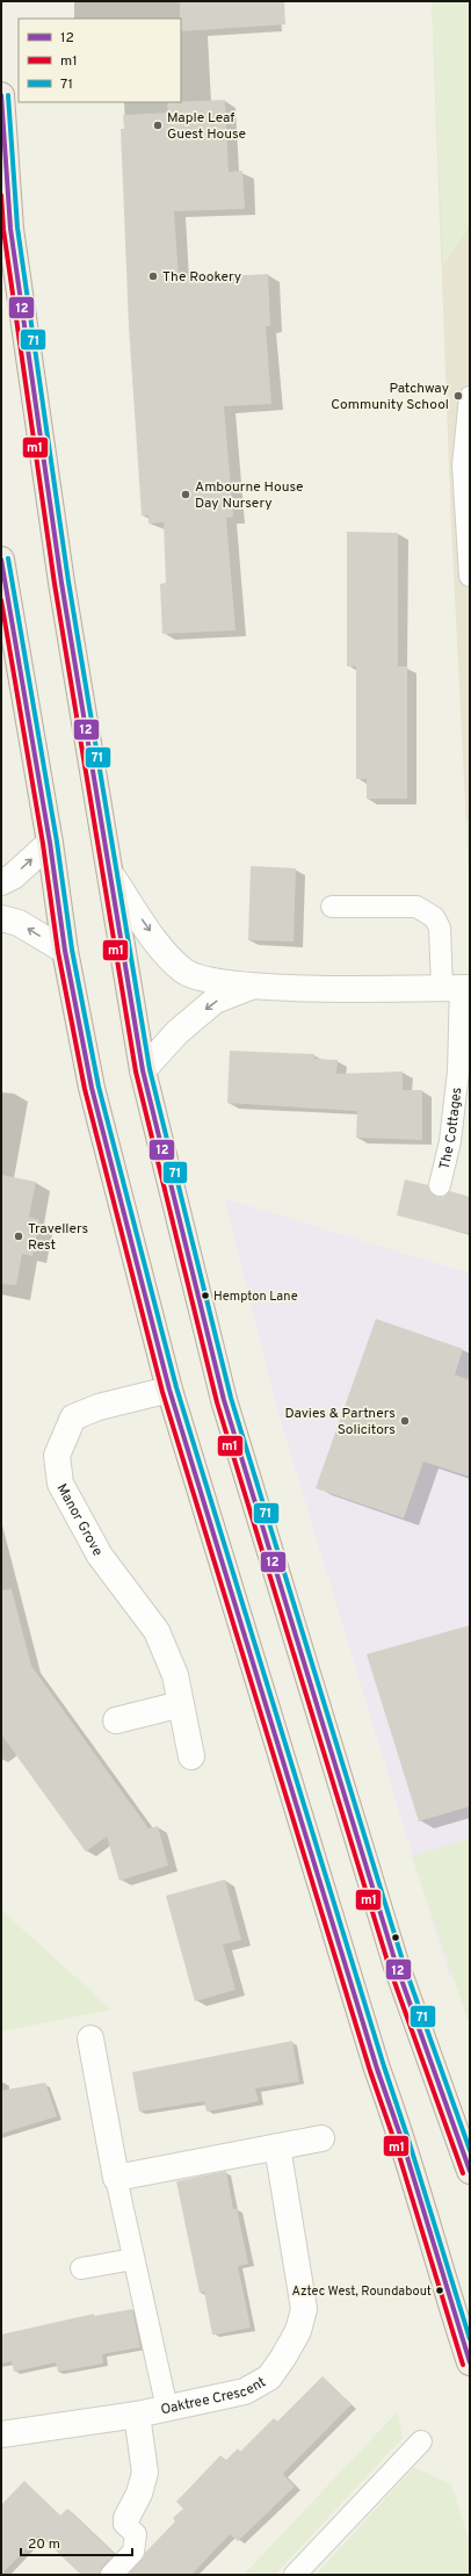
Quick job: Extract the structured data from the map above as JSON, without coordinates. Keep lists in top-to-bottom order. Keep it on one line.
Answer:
{"streets":{"street":["Manor Grove","Oaktree Crescent"],"lane":["The Cottages"]},"places":["Maple Leaf Guest House","The Rookery","Patchway Community School","Ambourne House Day Nursery","Travellers Rest","Hempton Lane","Davies & Partners Solicitors","Aztec West, Roundabout"],"lines":["transit line 12","transit line 71","transit line m1"],"legend":["12","m1","71"],"scale_bar":"20 m"}
